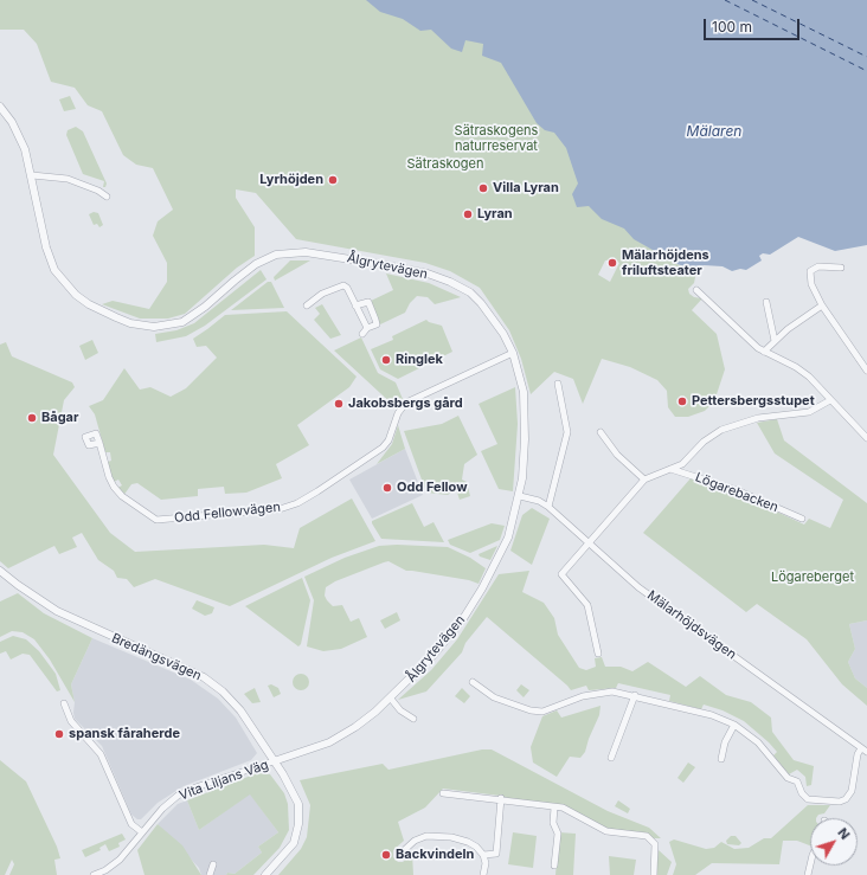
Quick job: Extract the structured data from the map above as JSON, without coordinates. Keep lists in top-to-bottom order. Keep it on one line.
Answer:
{"streets":{"street":["Ålgrytevägen","Lögarebacken","Odd Fellowvägen","Mälarhöjdsvägen","Bredängsvägen","Vita Liljans Väg"]},"crossings":[["Ålgrytevägen","Odd Fellowvägen"],["Ålgrytevägen","Mälarhöjdsvägen"],["Ålgrytevägen","Bredängsvägen"],["Ålgrytevägen","Vita Liljans Väg"],["Bredängsvägen","Vita Liljans Väg"]],"water":["Mälaren"],"parks":["Sätraskogens naturreservat","Sätraskogen","Lögareberget"],"places":["Lyrhöjden","Villa Lyran","Lyran","Mälarhöjdens friluftsteater","Ringlek","Pettersbergsstupet","Jakobsbergs gård","Bågar","Odd Fellow","spansk fåraherde","Backvindeln"],"scale_bar":"100 m","north":"top right"}
